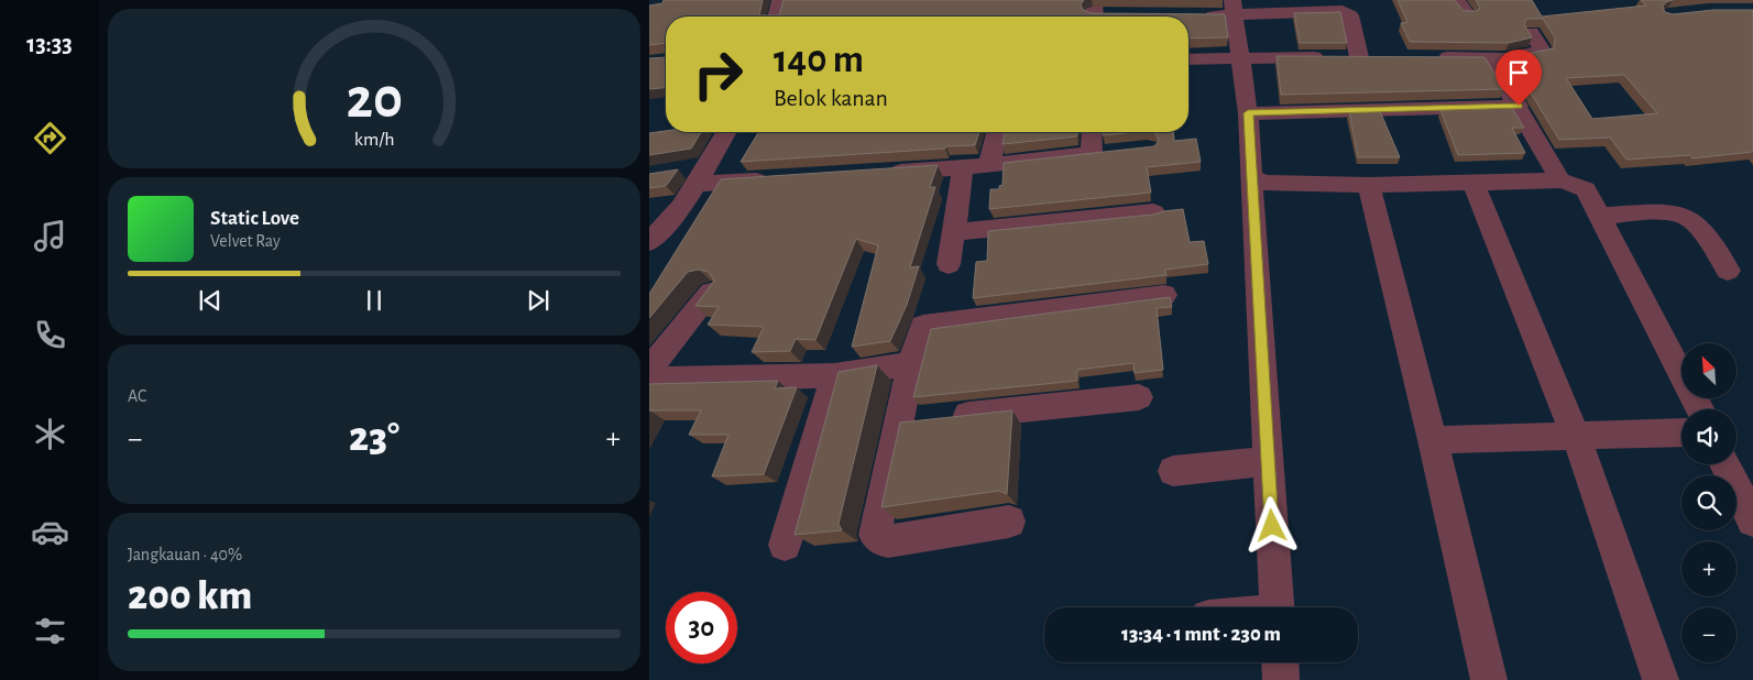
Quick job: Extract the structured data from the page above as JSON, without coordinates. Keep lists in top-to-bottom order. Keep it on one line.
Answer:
{"north":"top left","page":{"tabs":"13:33","turn":["140 m","Belok kanan"],"song":["Static Love","Velvet Ray"],"map_buttons":["+","−"],"tile":["AC",["Jangkauan · 40%","200 km"]],"heat":["−","23°","+"],"limit":"30","trip":"13:34 · 1 mnt · 230 m","gauge":["20","km/h"]}}
